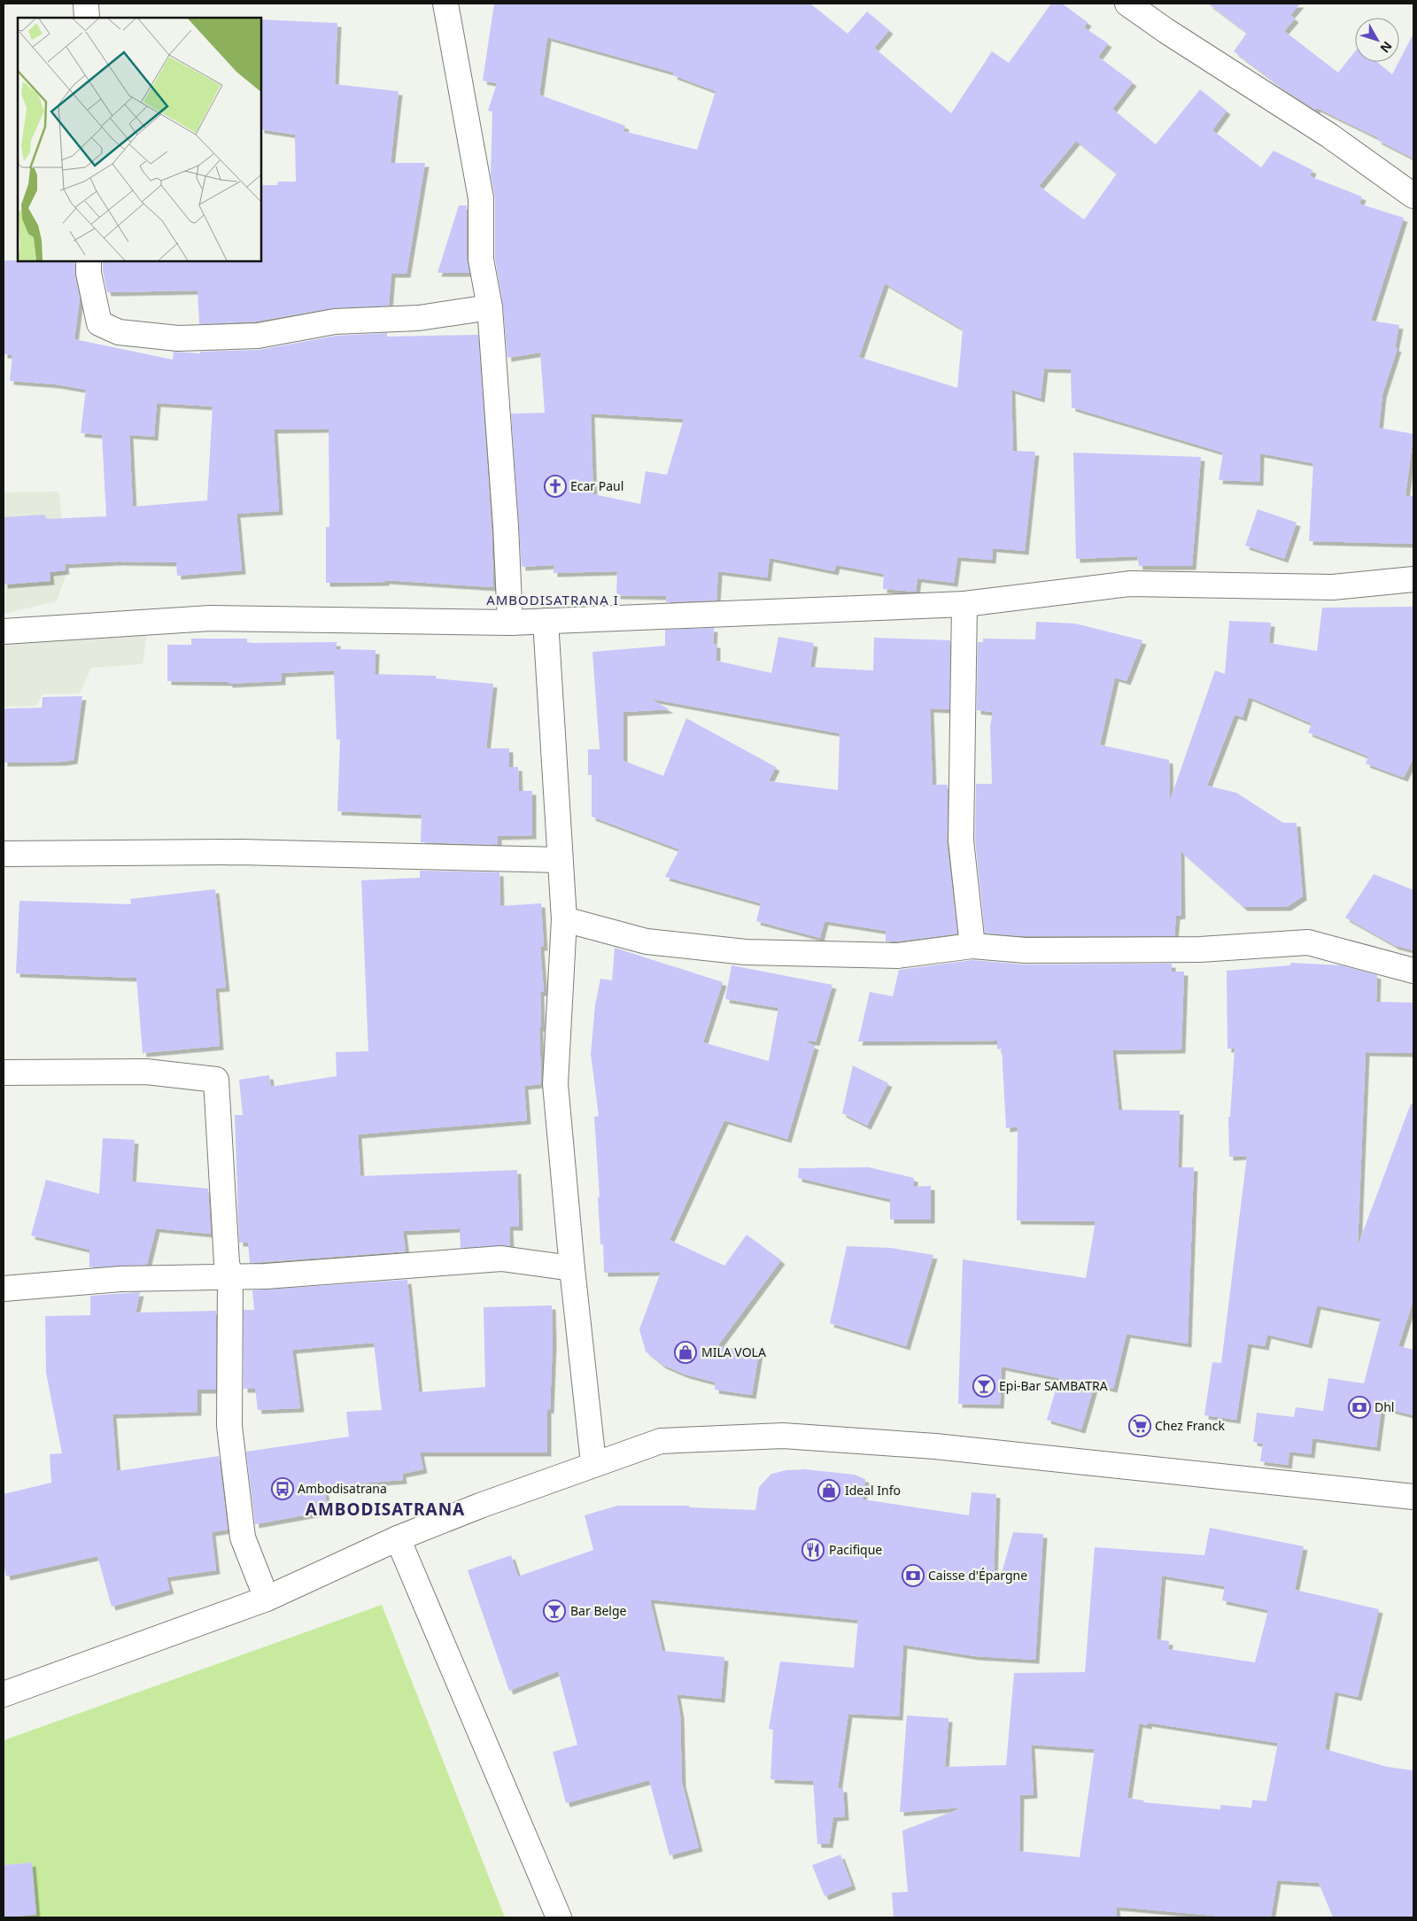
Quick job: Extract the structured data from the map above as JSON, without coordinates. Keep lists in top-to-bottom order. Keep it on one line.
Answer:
{"districts":["AMBODISATRANA I","AMBODISATRANA"],"places":{"church":["Ecar Paul"],"shop":["MILA VOLA","Ideal Info"],"bar":["Epi-Bar SAMBATRA","Bar Belge"],"bank":["Dhl","Caisse d'Épargne"],"supermarket":["Chez Franck"],"bus stop":["Ambodisatrana"],"restaurant":["Pacifique"]},"north":"bottom right"}
